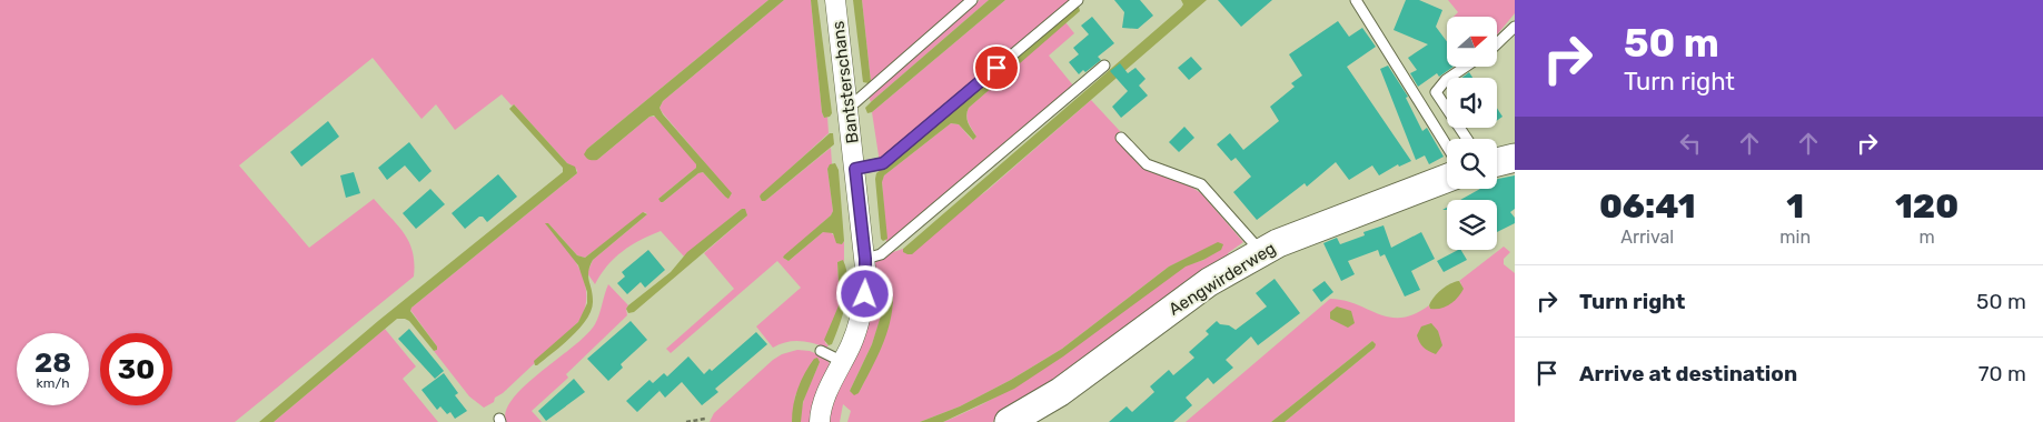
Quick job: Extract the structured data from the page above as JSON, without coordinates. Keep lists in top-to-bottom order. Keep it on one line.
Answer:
{"streets":{"street":["Bantsterschans","Aengwirderweg"]},"north":"right","page":{"turn":["50 m","Turn right"],"eta":["06:41","Arrival","1","min","120","m"],"list":[{"name":"Turn right","value":"50 m"},{"name":"Arrive at destination","value":"70 m"}],"speed":"28 km/h","limit":"30"}}
